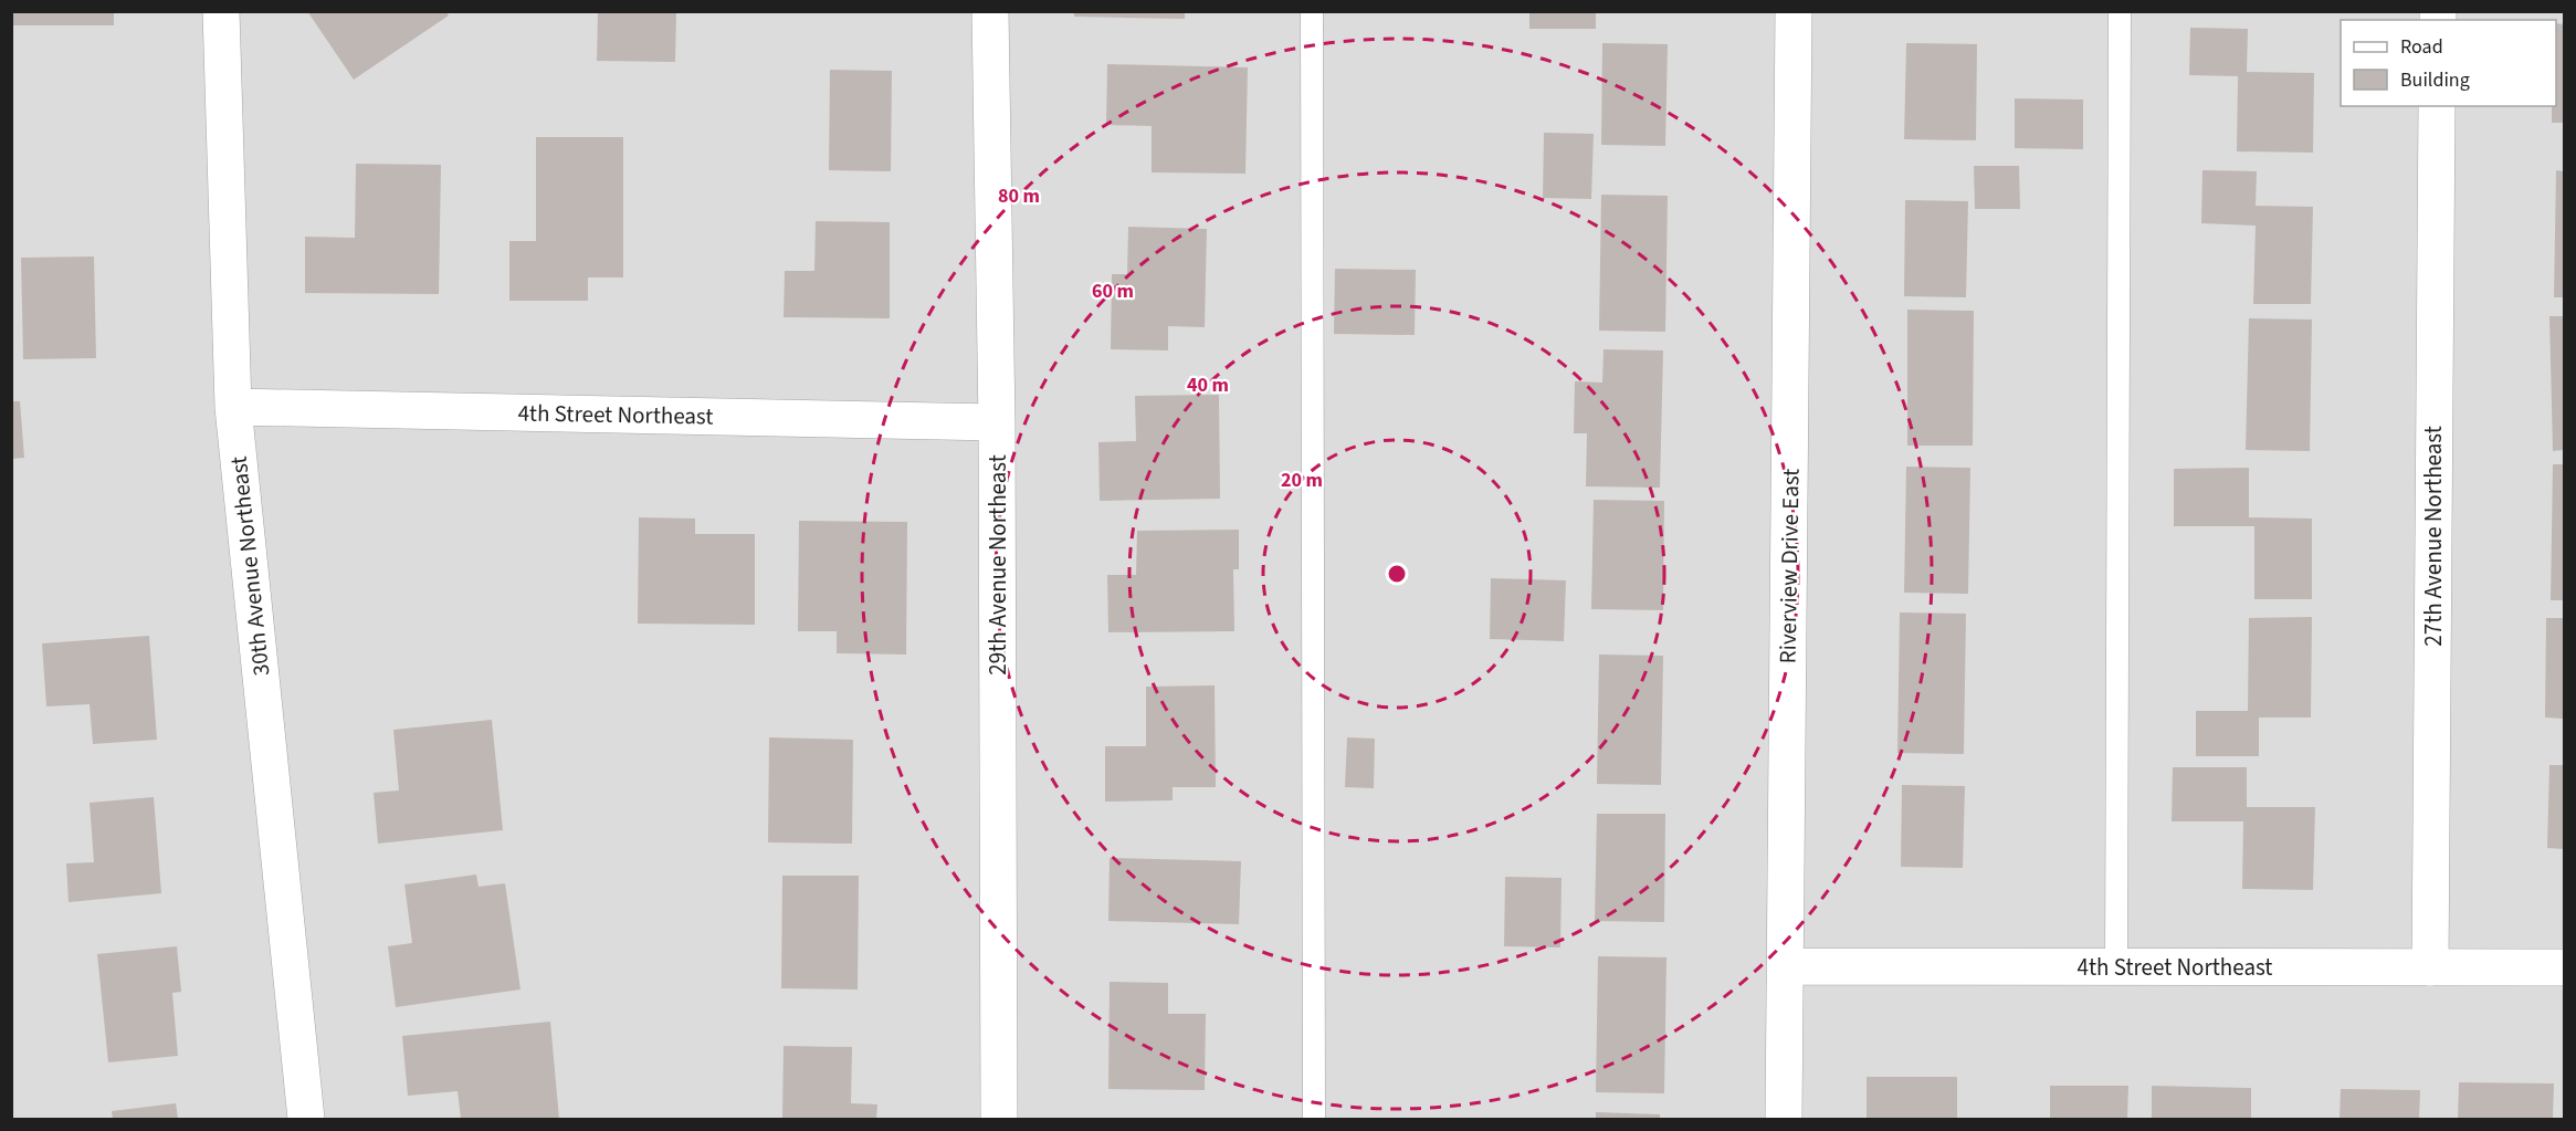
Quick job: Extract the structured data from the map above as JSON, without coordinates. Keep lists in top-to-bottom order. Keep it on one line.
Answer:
{"streets":{"street":["4th Street Northeast","27th Avenue Northeast","29th Avenue Northeast","30th Avenue Northeast","Riverview Drive East"]},"crossings":[["4th Street Northeast","27th Avenue Northeast"],["4th Street Northeast","29th Avenue Northeast"],["4th Street Northeast","30th Avenue Northeast"],["4th Street Northeast","Riverview Drive East"]],"legend":["Road","Building"],"rings":["80 m","60 m","40 m","20 m"]}
